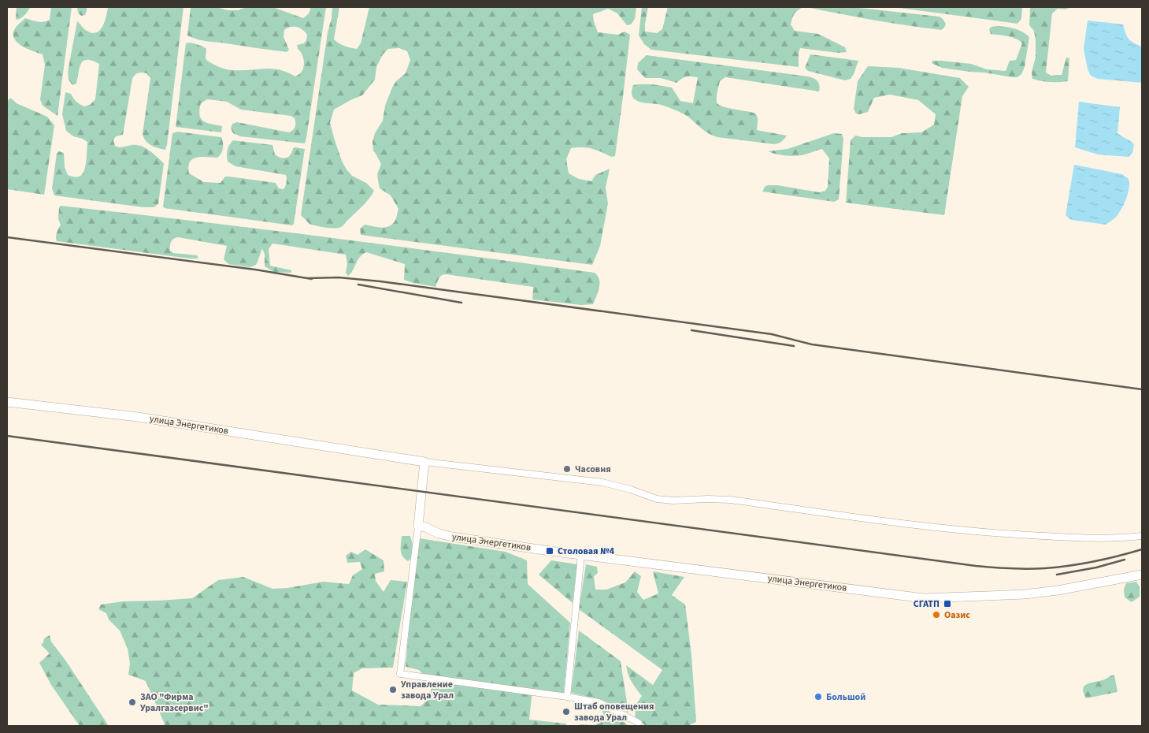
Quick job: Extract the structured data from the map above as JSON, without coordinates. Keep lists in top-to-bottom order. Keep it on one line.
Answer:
{"streets":{"street":["улица Энергетиков"]},"places":{"other":["Часовня","Оазис","Управление завода Урал","Большой","ЗАО \"Фирма Уралгазсервис\"","Штаб оповещения завода Урал"],"transit":["Столовая №4","СГАТП"]}}
